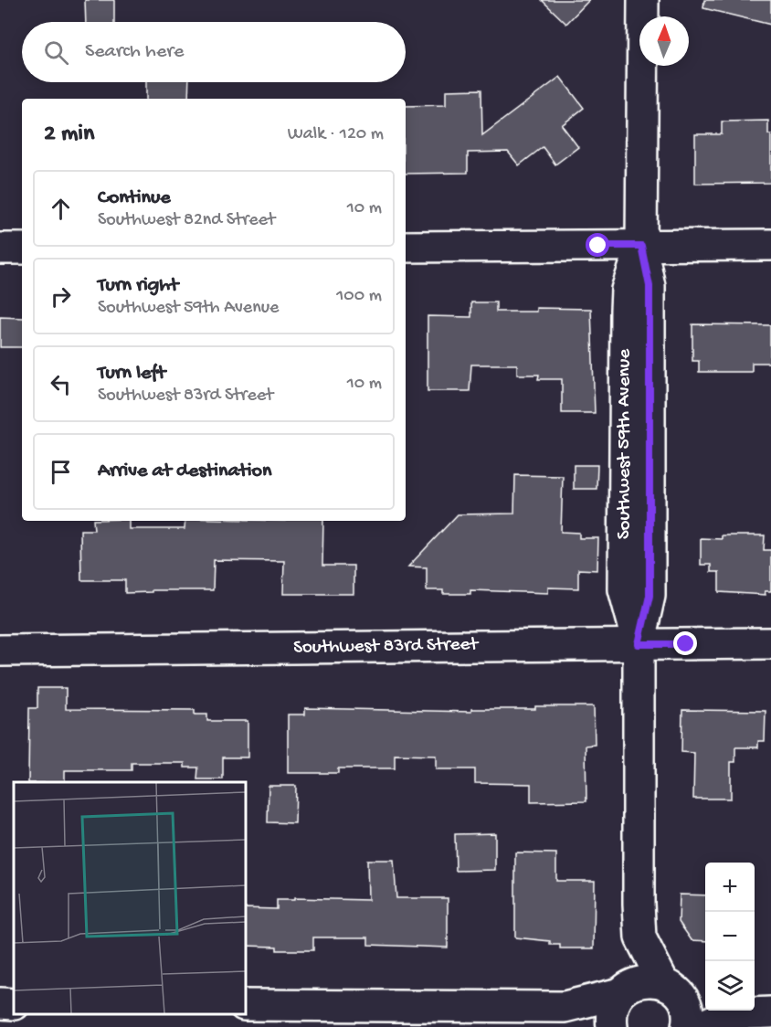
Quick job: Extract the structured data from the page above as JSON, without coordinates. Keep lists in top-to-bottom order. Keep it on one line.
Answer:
{"streets":{"street":["Southwest 59th Avenue","Southwest 83rd Street"]},"crossings":[["Southwest 59th Avenue","Southwest 83rd Street"]],"north":"top","page":{"search":"Search here","heading":["2 min","Walk · 120 m"],"list":[["Continue","Southwest 82nd Street","10 m"],["Turn right","Southwest 59th Avenue","100 m"],["Turn left","Southwest 83rd Street","10 m"],"Arrive at destination"],"map_buttons":["+","−"]}}
